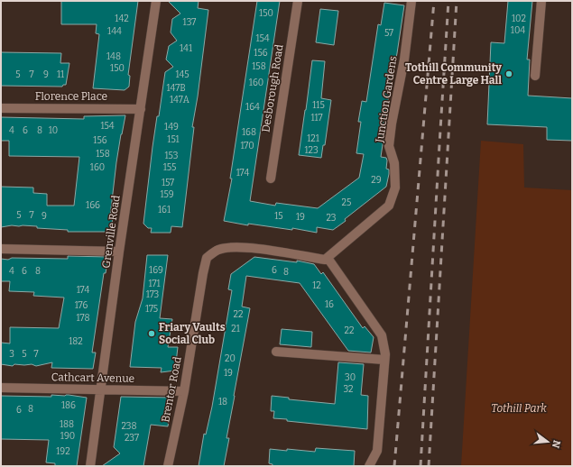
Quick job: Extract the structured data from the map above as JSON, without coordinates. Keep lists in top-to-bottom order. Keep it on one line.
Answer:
{"streets":{"street":["Desborough Road","Florence Place","Junction Gardens","Grenville Road","Cathcart Avenue","Brentor Road"]},"crossings":[["Florence Place","Grenville Road"],["Junction Gardens","Brentor Road"],["Grenville Road","Cathcart Avenue"],["Cathcart Avenue","Brentor Road"]],"parks":["Tothill Park"],"places":["Tothill Community Centre Large Hall","Friary Vaults Social Club"],"house_numbers":["150","142","102","137","104","144","57","154","141","156","148","158","150","5","7","9","11","145","160","147B","147A","115","164","117","154","149","4","6","8","10","168","121","151","156","170","123","158","153","160","155","174","29","157","159","25","166","161","5","7","9","15","19","23","169","6","4","6","8","8","171","12","174","173","16","176","175","22","178","21","22","182","3","5","7","20","19","30","32","18","186","8","6","188","238","190","237","192"],"north":"right"}
